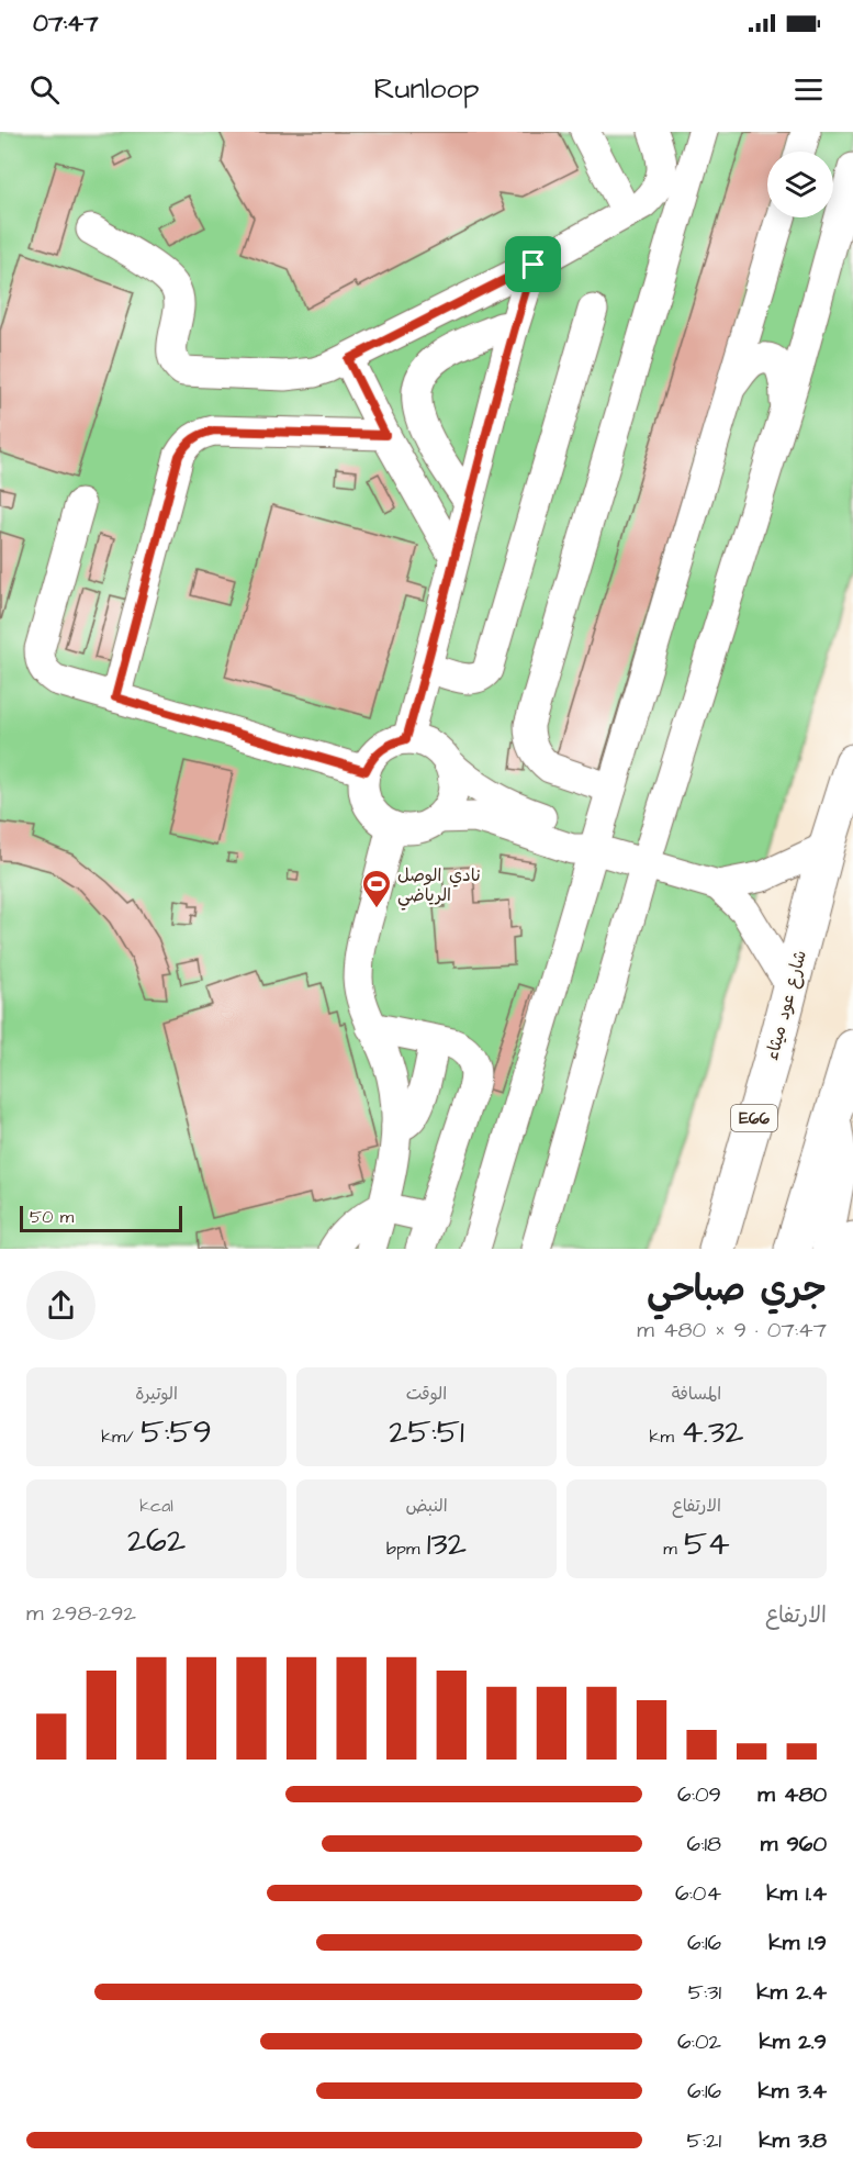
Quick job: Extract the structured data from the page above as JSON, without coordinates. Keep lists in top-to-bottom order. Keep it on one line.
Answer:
{"streets":{"highway":["شارع عود ميثاء","E66"]},"places":{"sports":["نادي الوصل الرياضي"]},"scale_bar":"50 m","page":{"status":"07:47","header":"Runloop","scale":"50 m","heading":["جري صباحي","07:47 · 9 × 480 m"],"stats":[["المسافة","4.32 km"],["الوقت","25:51"],["الوتيرة","5:59 /km"],["الارتفاع","54 m"],["النبض","132 bpm"],["kcal","262"]],"chart":["الارتفاع","292–298 m"],"list":[{"name":"480 m","note":"6:09"},{"name":"960 m","note":"6:18"},{"name":"1.4 km","note":"6:04"},{"name":"1.9 km","note":"6:16"},{"name":"2.4 km","note":"5:31"},{"name":"2.9 km","note":"6:02"},{"name":"3.4 km","note":"6:16"},{"name":"3.8 km","note":"5:21"}]}}
